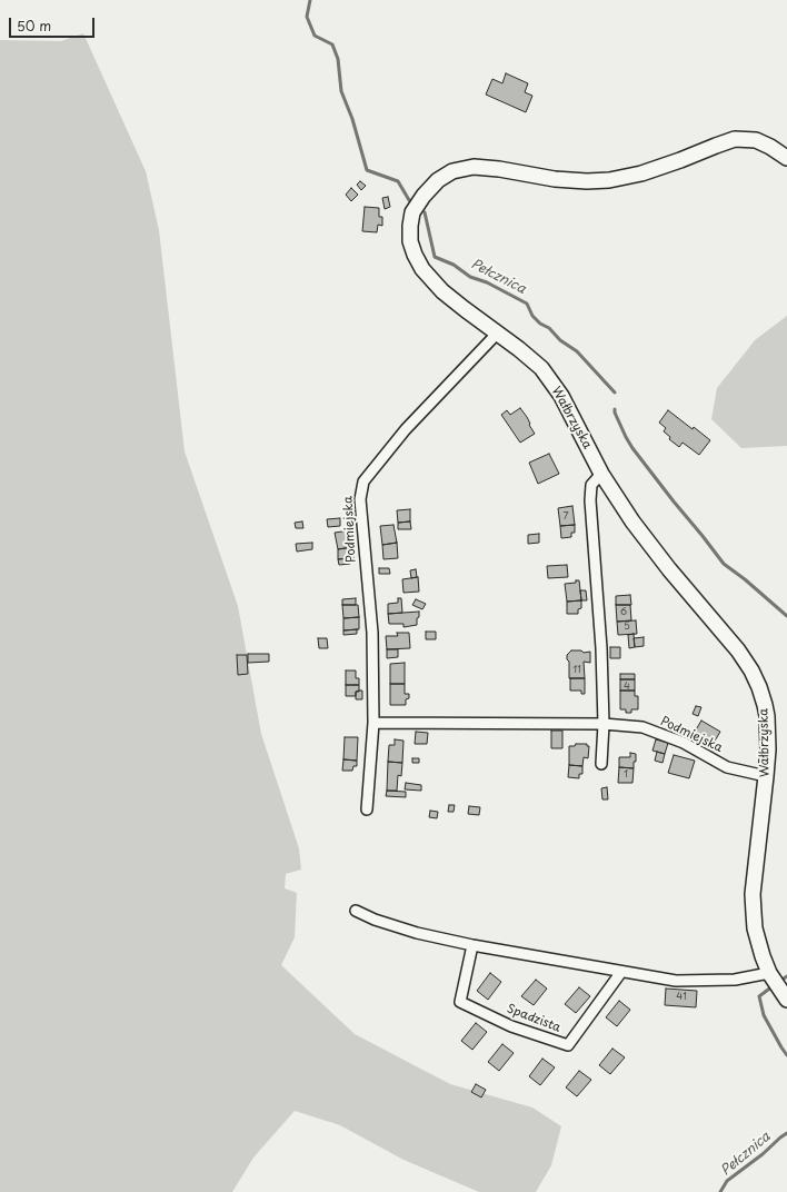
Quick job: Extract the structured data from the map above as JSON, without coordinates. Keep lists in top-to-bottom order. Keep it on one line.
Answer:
{"streets":{"main road":["Wałbrzyska"],"street":["Podmiejska","Spadzista"]},"crossings":[["Wałbrzyska","Podmiejska"]],"water":["Pełcznica"],"house_numbers":["7","6","5","11","4","1","41"],"scale_bar":"50 m"}
